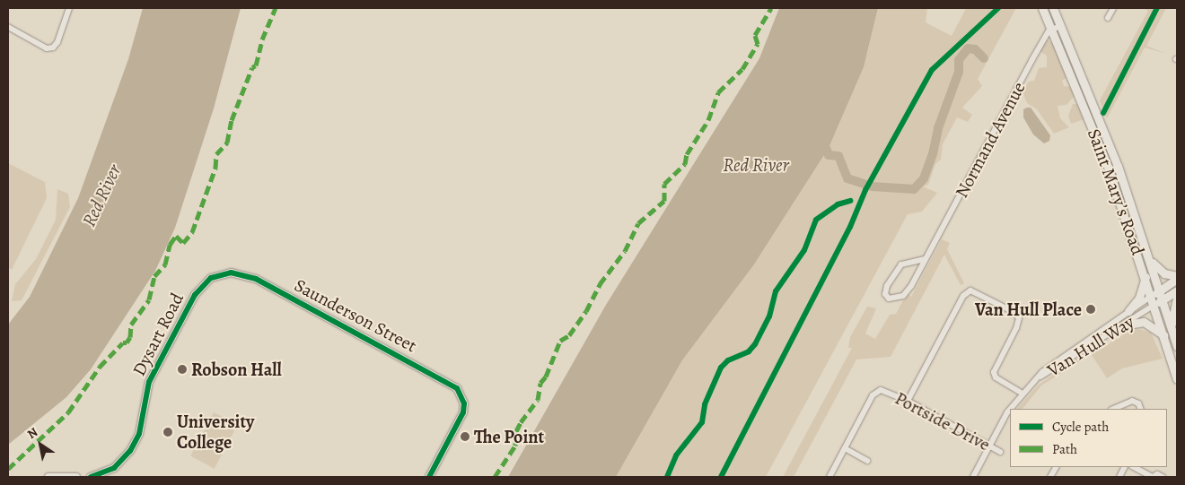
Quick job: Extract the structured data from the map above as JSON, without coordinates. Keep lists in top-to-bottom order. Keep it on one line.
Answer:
{"streets":{"main road":["Saint Mary’s Road"],"street":["Normand Avenue","Saunderson Street","Dysart Road","Van Hull Way","Portside Drive"]},"crossings":[["Normand Avenue","Saint Mary’s Road"],["Saint Mary’s Road","Van Hull Way"],["Saunderson Street","Dysart Road"],["Van Hull Way","Portside Drive"]],"water":["Red River"],"places":["Van Hull Place","Robson Hall","University College","The Point"],"legend":["Cycle path","Path"],"north":"top left"}
